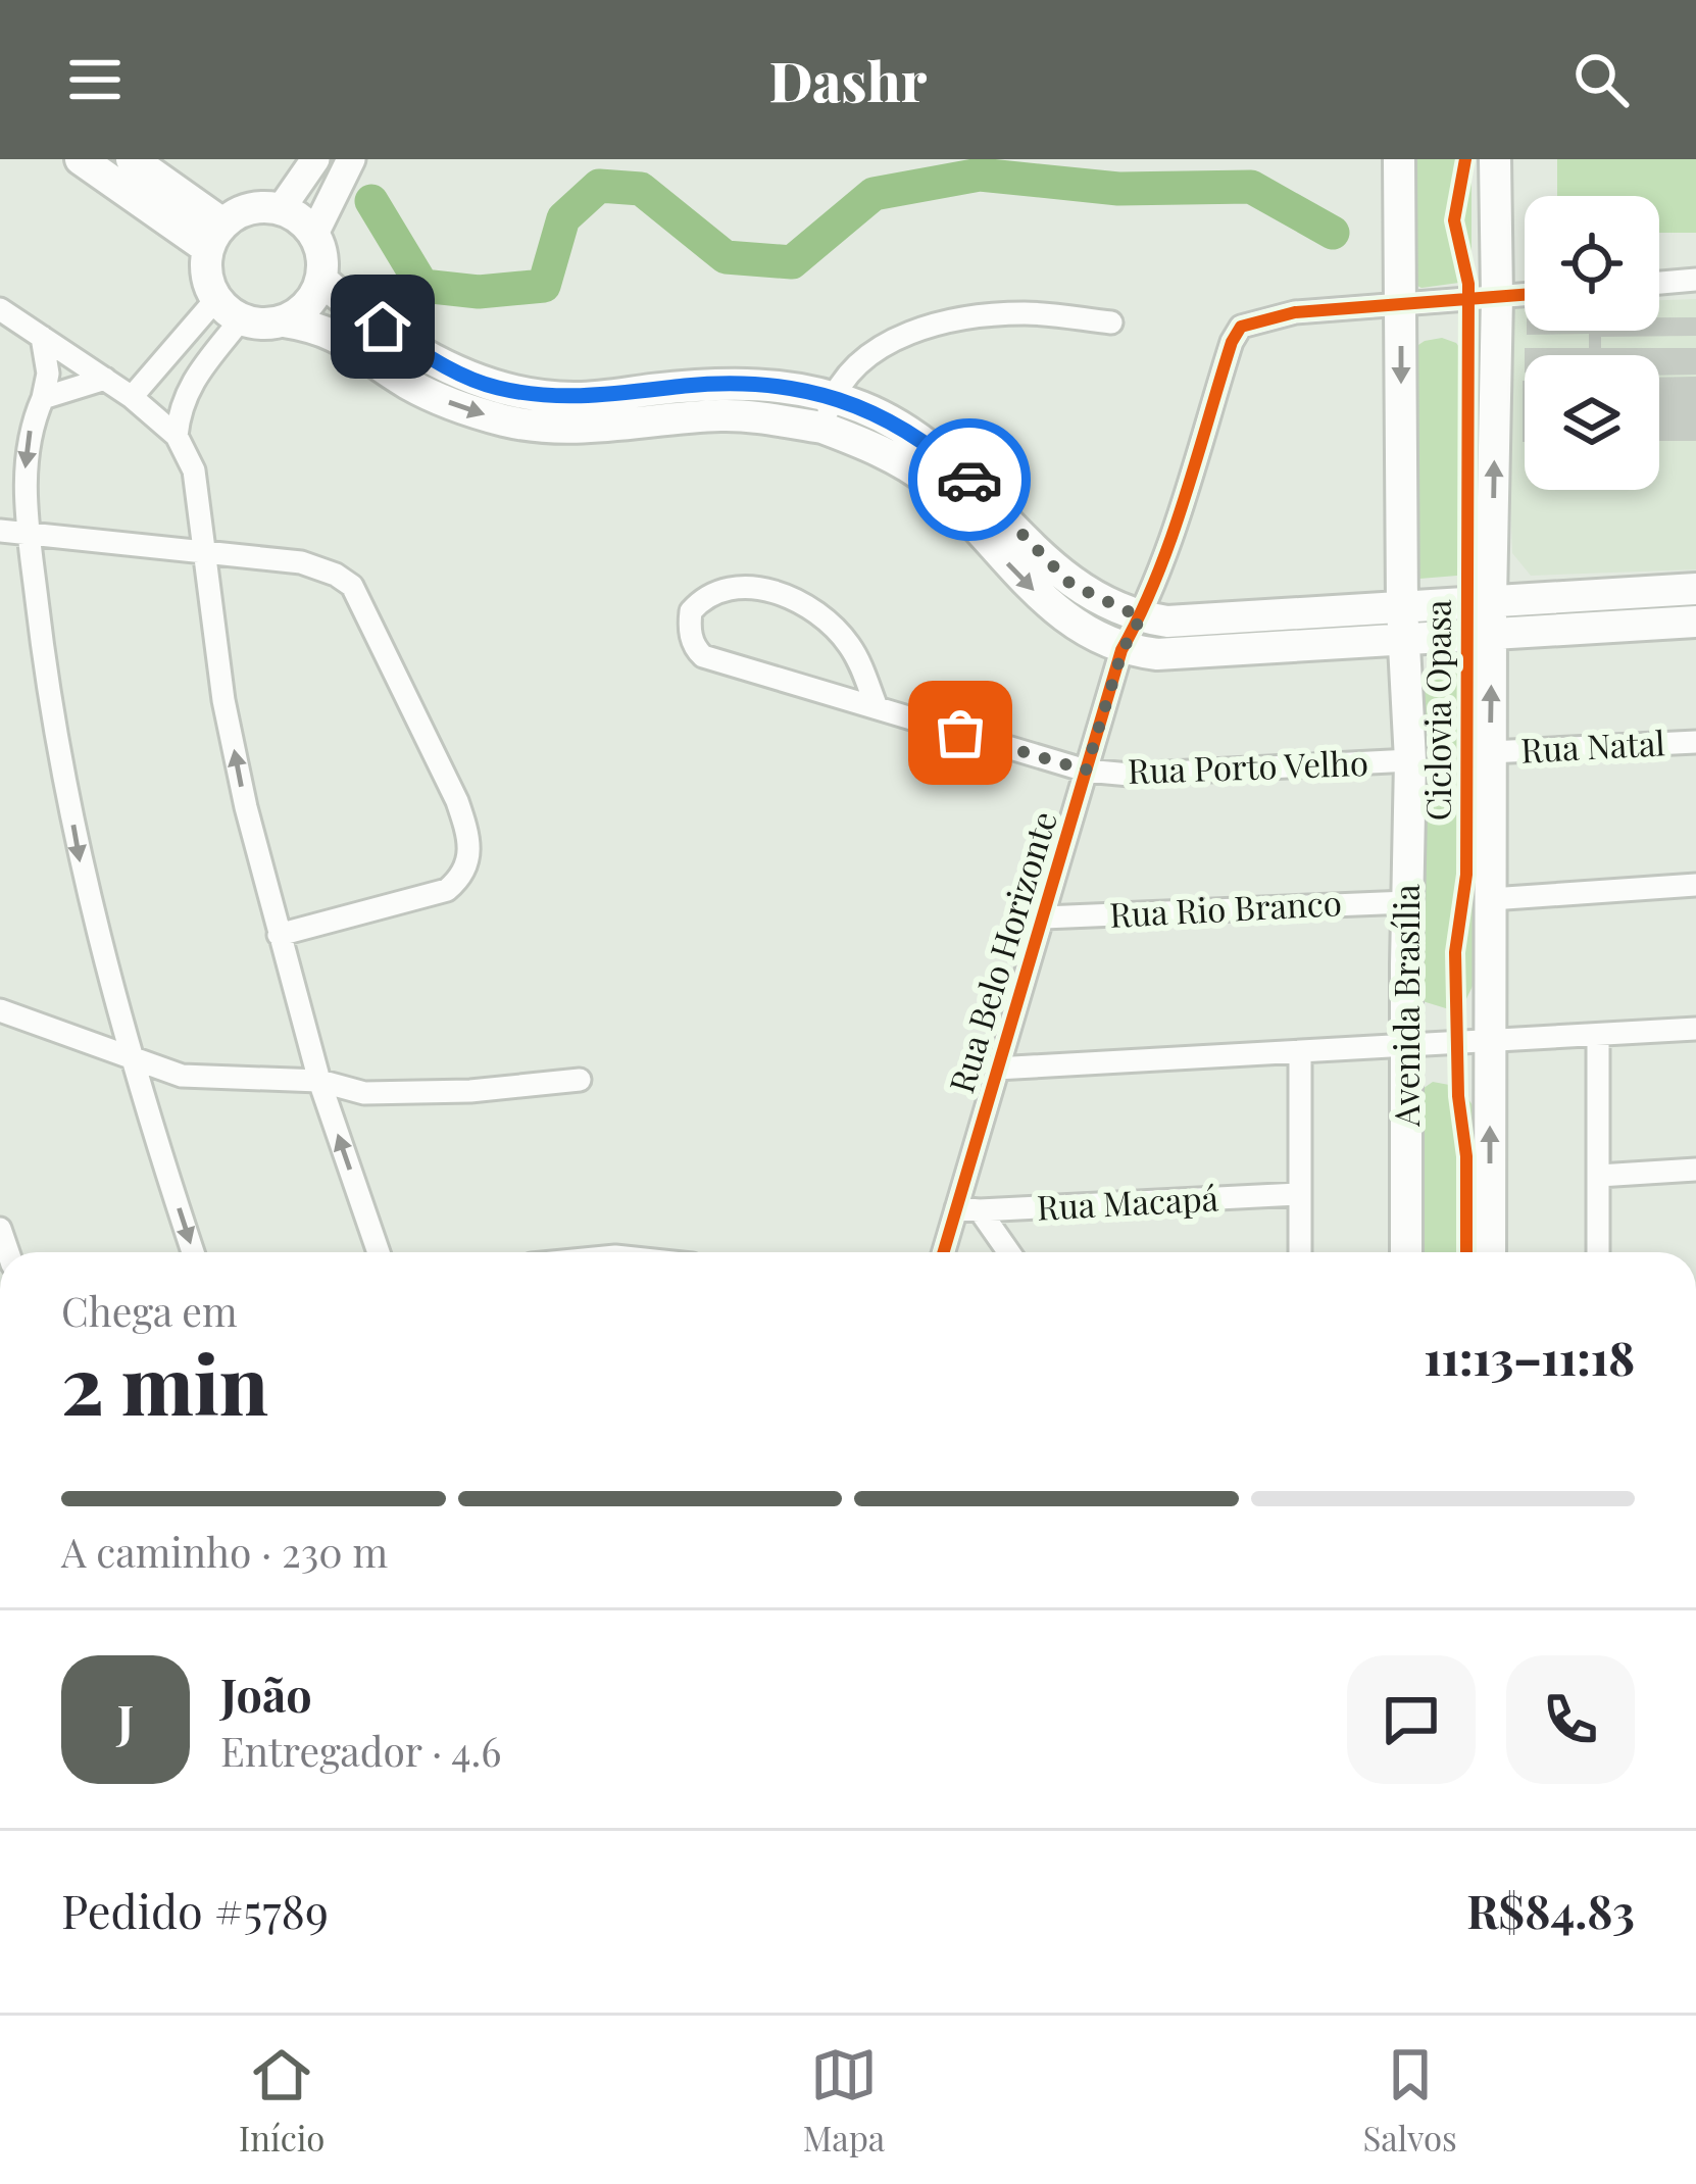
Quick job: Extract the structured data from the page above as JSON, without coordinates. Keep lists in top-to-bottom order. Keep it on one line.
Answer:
{"streets":{"main road":["Avenida Brasília"],"street":["Rua Natal","Rua Porto Velho","Rua Rio Branco","Rua Belo Horizonte","Rua Macapá"],"cycle path":["Ciclovia Opasa"]},"crossings":[["Rua Porto Velho","Rua Belo Horizonte"],["Rua Porto Velho","Avenida Brasília"],["Rua Rio Branco","Rua Belo Horizonte"],["Rua Rio Branco","Avenida Brasília"],["Rua Belo Horizonte","Avenida Brasília"],["Rua Belo Horizonte","Rua Macapá"]],"page":{"header":"Dashr","heading":["2 min","Chega em","11:13–11:18"],"panel":["João","Entregador · 4.6","Pedido #5789","R$84.83"],"bar":"A caminho · 230 m","round":"J","tabs":["Início","Mapa","Salvos"]}}
